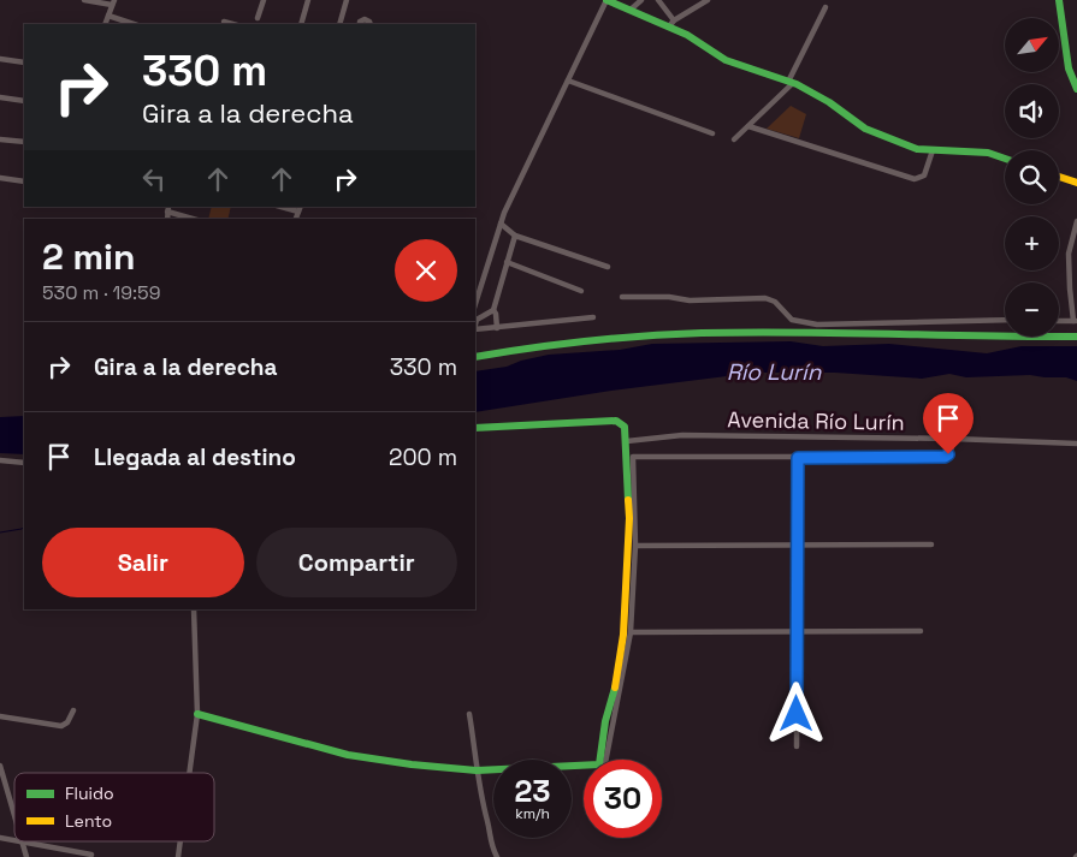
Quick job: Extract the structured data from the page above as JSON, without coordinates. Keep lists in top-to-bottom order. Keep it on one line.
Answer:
{"streets":{"street":["Avenida Río Lurín"]},"water":["Río Lurín"],"legend":["Fluido","Lento"],"north":"top right","page":{"map_buttons":["+","−"],"turn":["330 m","Gira a la derecha"],"heading":["2 min","530 m · 19:59"],"list":[{"name":"Gira a la derecha","value":"330 m"},{"name":"Llegada al destino","value":"200 m"}],"buttons":["Salir","Compartir"],"speed":"23 km/h","limit":"30"}}
